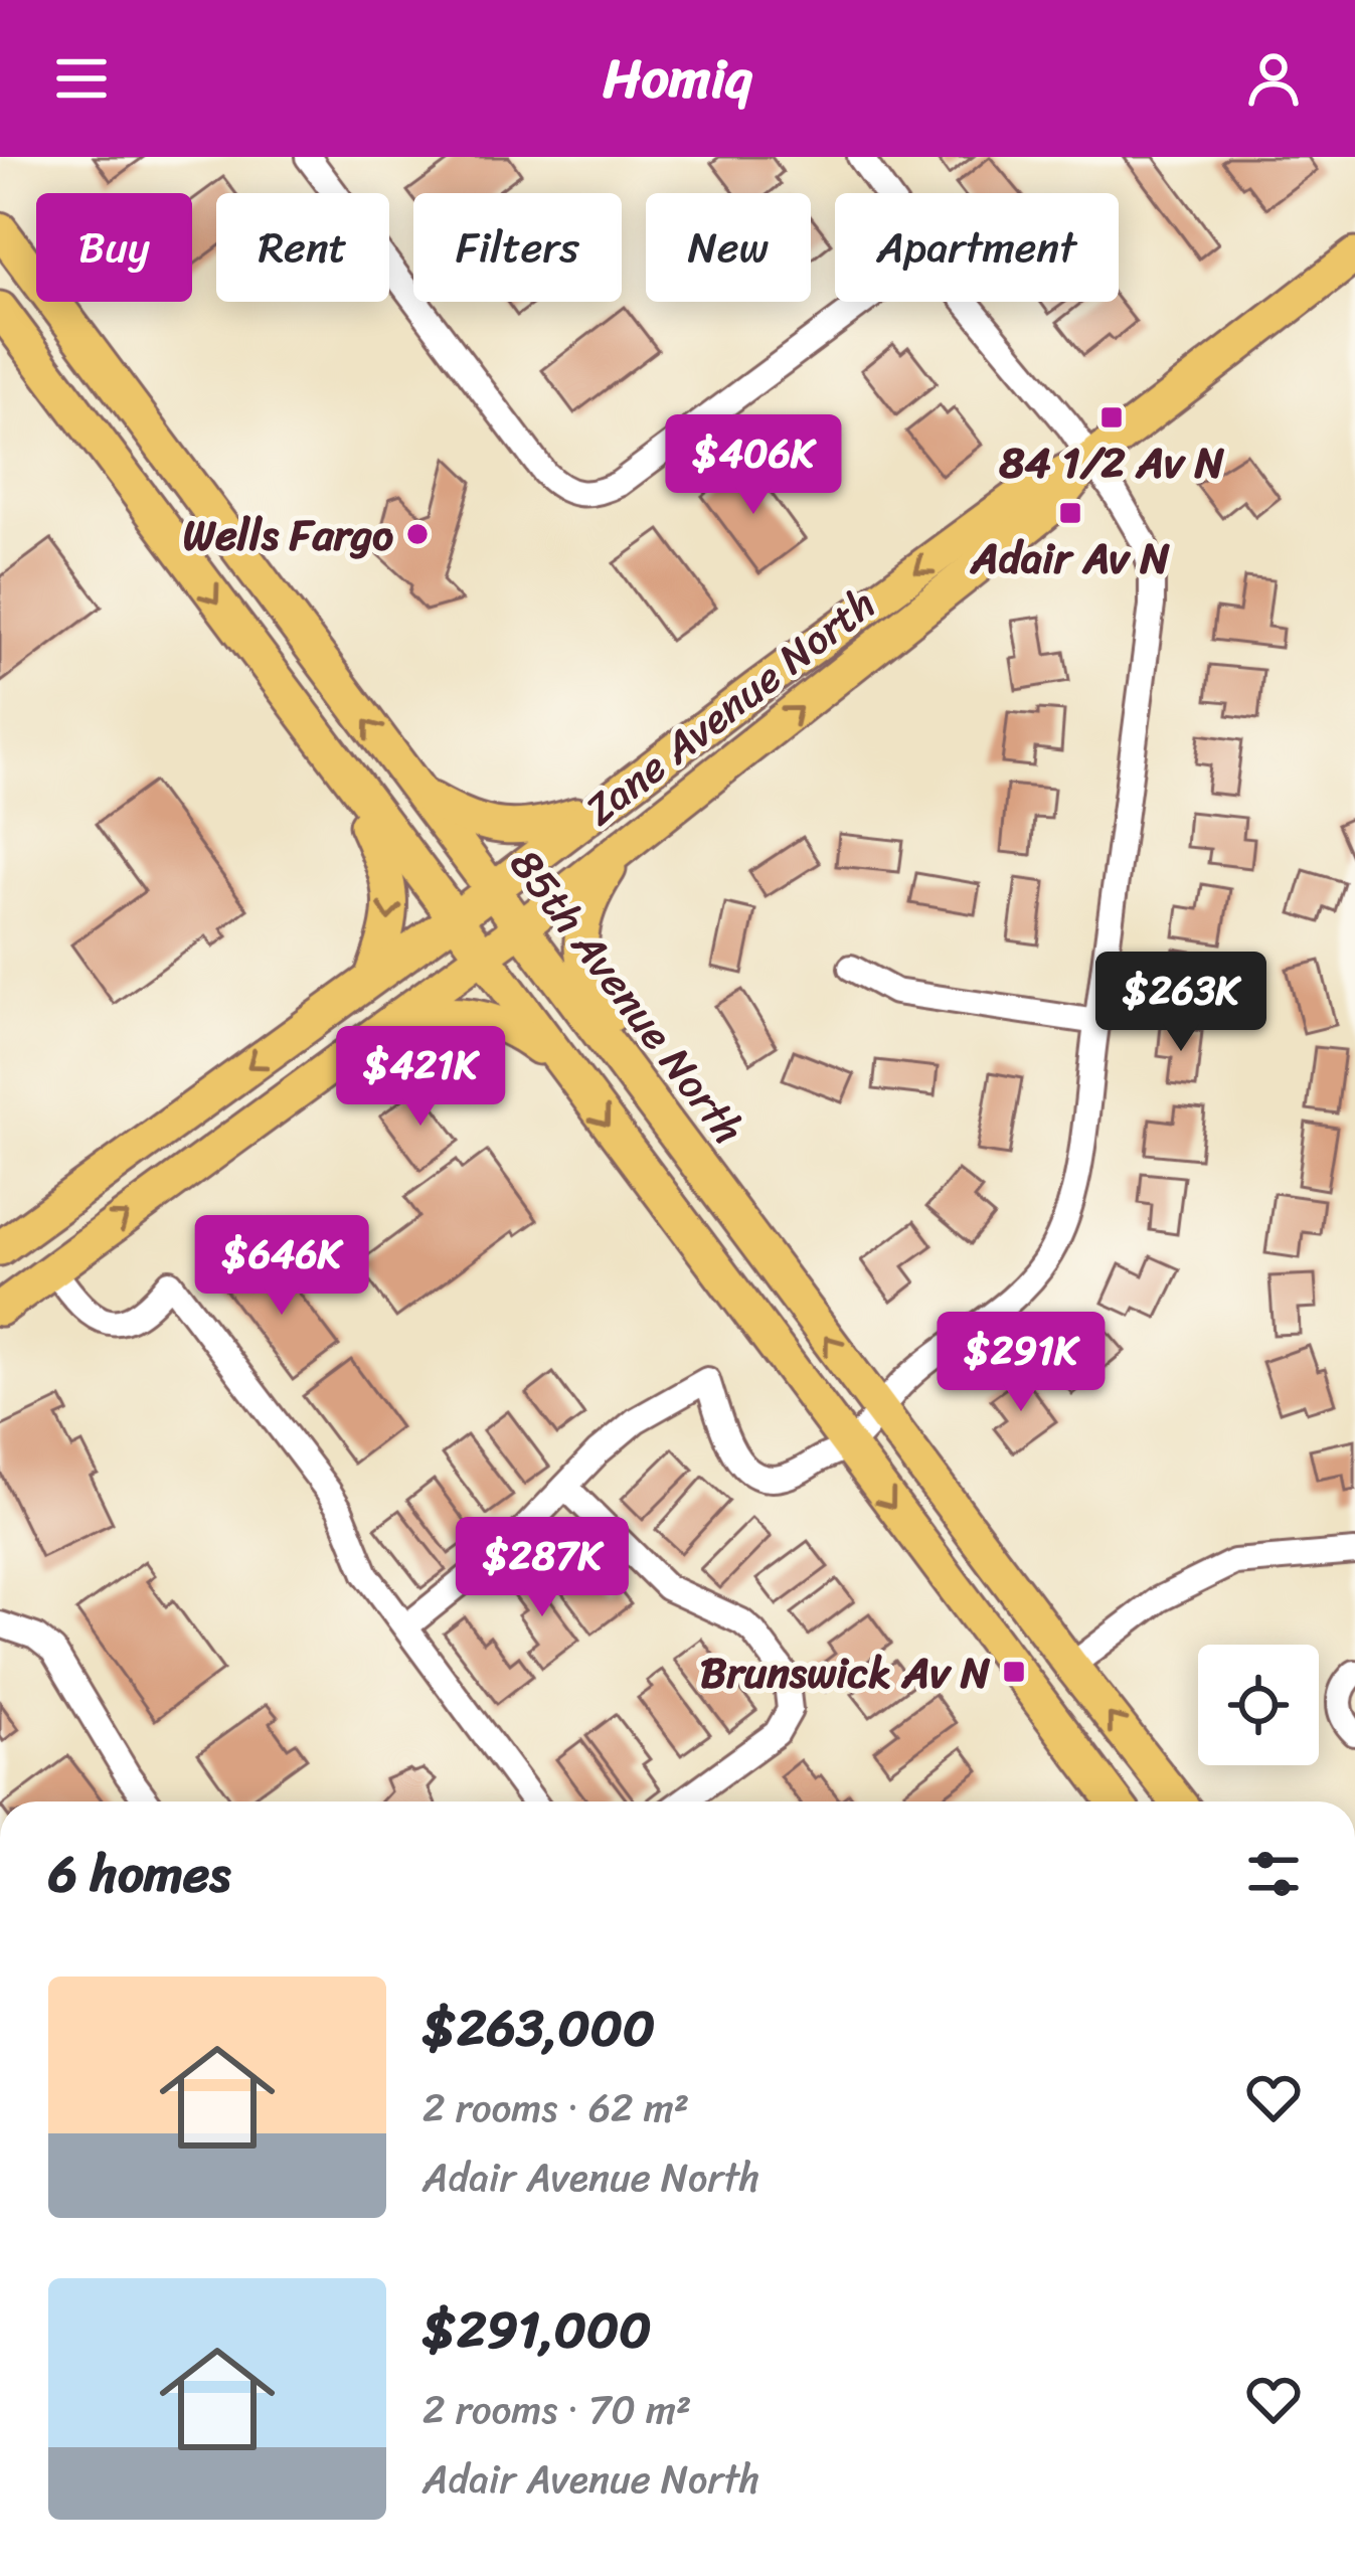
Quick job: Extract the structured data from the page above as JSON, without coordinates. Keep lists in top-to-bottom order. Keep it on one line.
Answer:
{"streets":{"main road":["Zane Avenue North","85th Avenue North"]},"crossings":[["Zane Avenue North","85th Avenue North"]],"places":{"transit":["84 1/2 Av N","Adair Av N","Brunswick Av N"],"other":["Wells Fargo"]},"page":{"header":"Homiq","chip":["Buy","Rent","Filters","New","Apartment"],"price":["$406K","$263K","$421K","$646K","$291K","$287K"],"heading":"6 homes","list":[{"name":"$263,000","note":"2 rooms · 62 m² · Adair Avenue North"},{"name":"$291,000","note":"2 rooms · 70 m² · Adair Avenue North"}]}}
